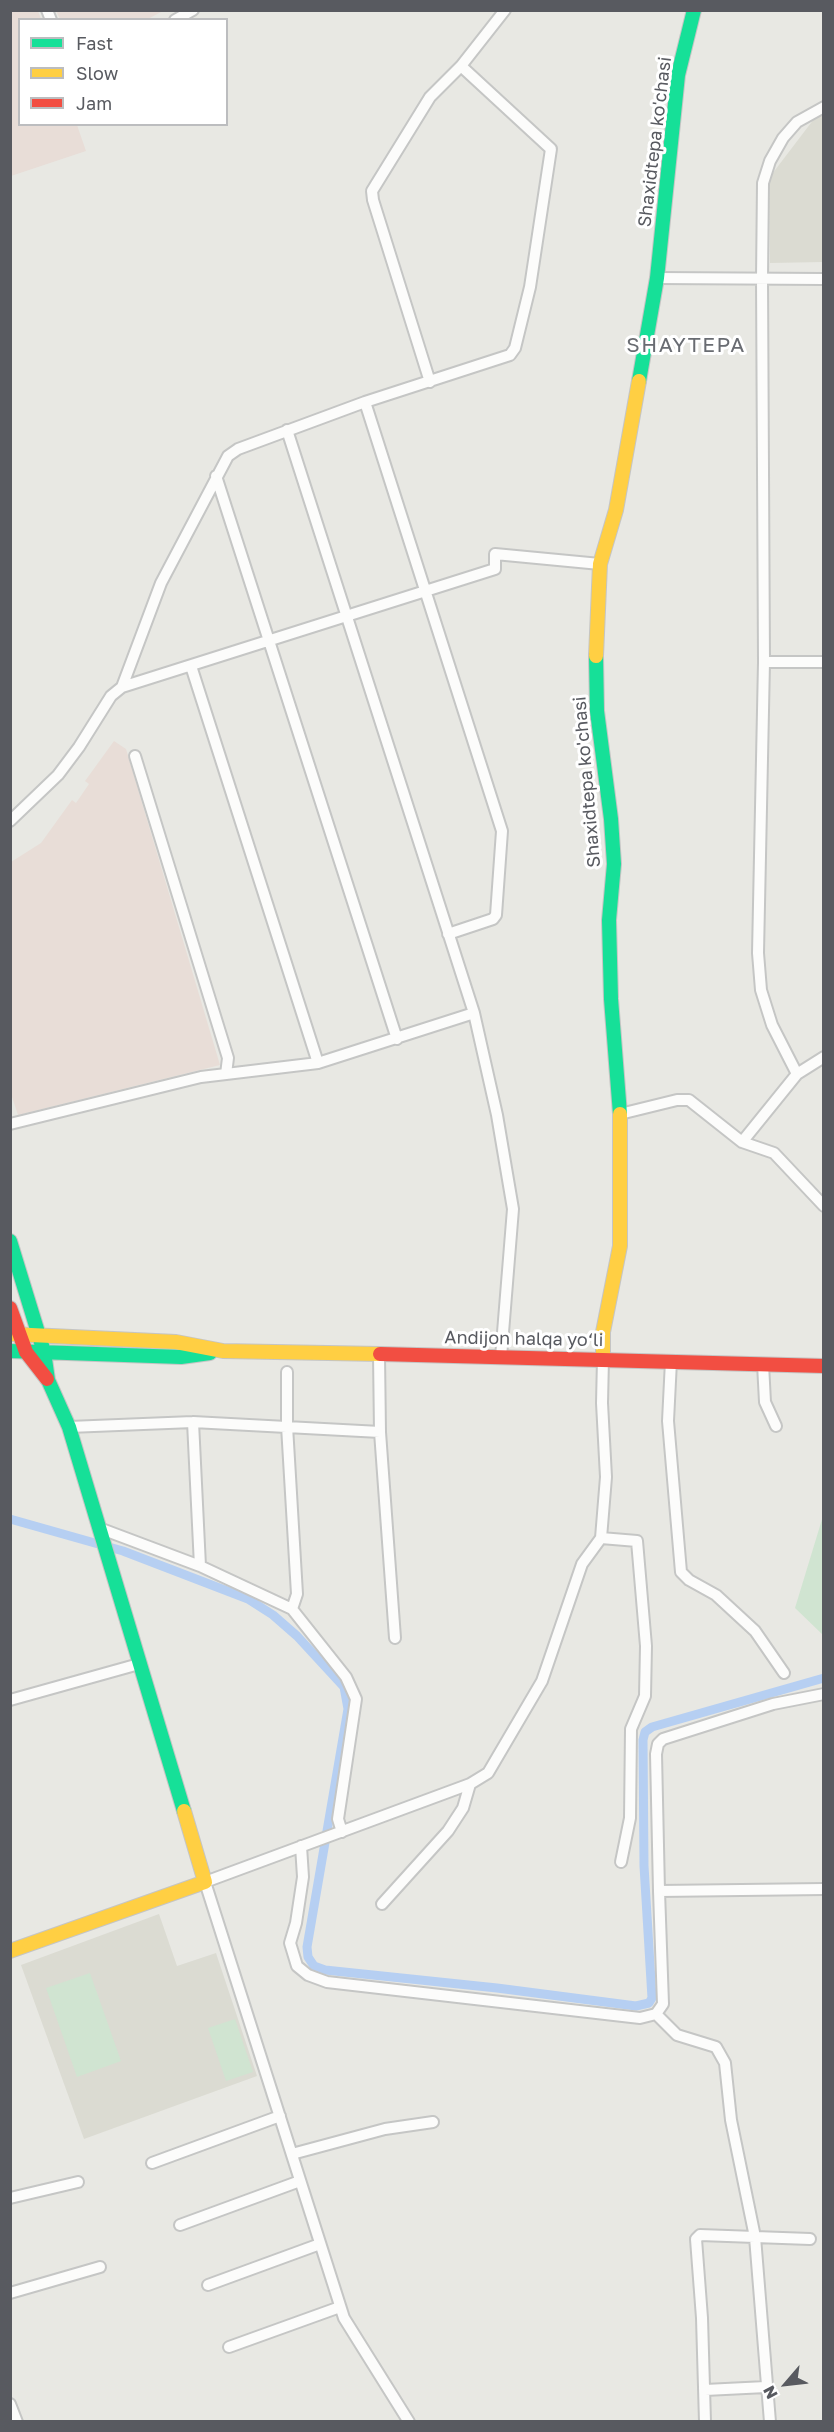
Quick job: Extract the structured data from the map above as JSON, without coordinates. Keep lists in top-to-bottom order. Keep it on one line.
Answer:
{"streets":{"main road":["Shaxidtepa ko'chasi","Andijon halqa yo‘li"]},"crossings":[["Shaxidtepa ko'chasi","Andijon halqa yo‘li"]],"districts":["SHAYTEPA"],"legend":["Fast","Slow","Jam"],"north":"bottom left"}
